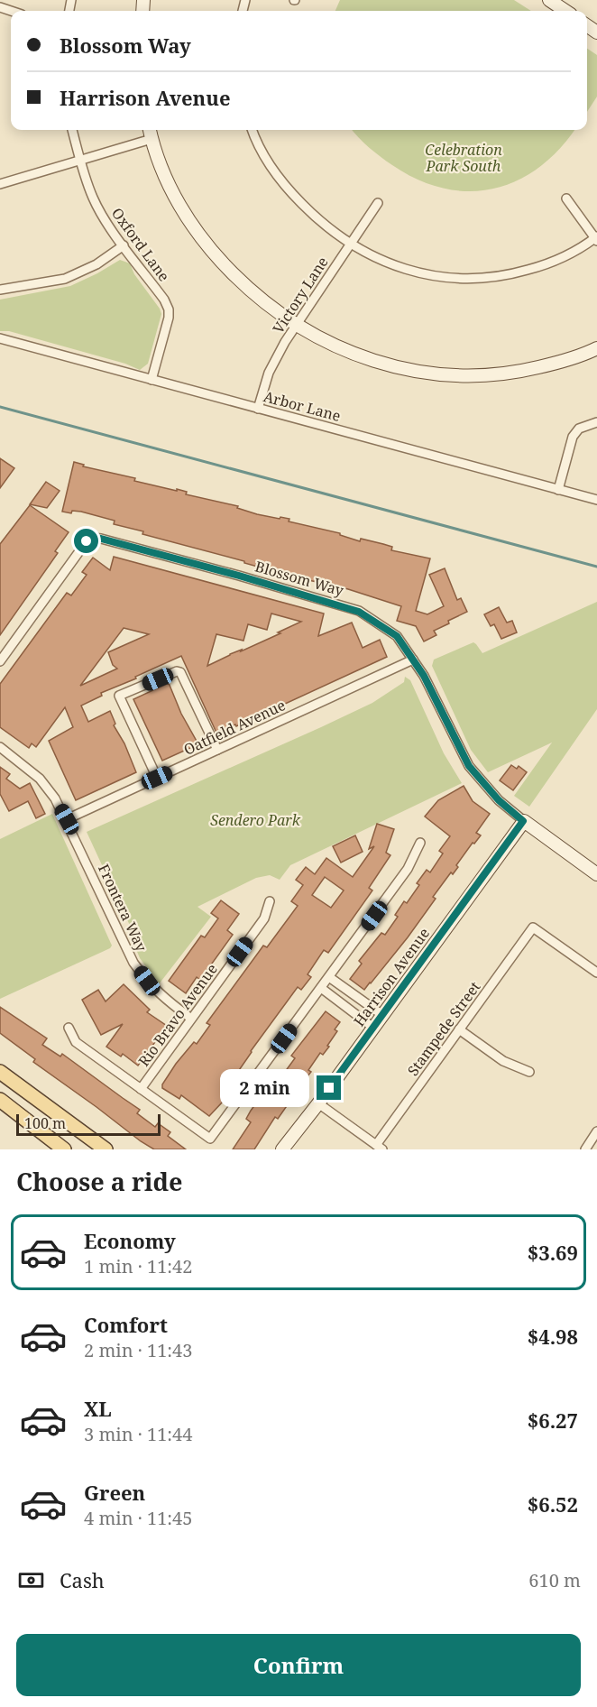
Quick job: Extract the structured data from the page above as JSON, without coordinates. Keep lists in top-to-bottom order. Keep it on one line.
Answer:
{"streets":{"street":["Oxford Lane","Victory Lane","Arbor Lane","Blossom Way","Oatfield Avenue","Frontera Way","Harrison Avenue","Rio Bravo Avenue","Stampede Street"]},"crossings":[["Oxford Lane","Arbor Lane"],["Victory Lane","Arbor Lane"],["Blossom Way","Oatfield Avenue"],["Blossom Way","Harrison Avenue"],["Oatfield Avenue","Frontera Way"],["Frontera Way","Rio Bravo Avenue"]],"parks":["Celebration Park South","Sendero Park"],"scale_bar":"100 m","page":{"banner":["Blossom Way","Harrison Avenue"],"bubble":"2 min","scale":"100 m","heading":"Choose a ride","list":[{"name":"Economy","note":"1 min · 11:42","value":"$3.69"},{"name":"Comfort","note":"2 min · 11:43","value":"$4.98"},{"name":"XL","note":"3 min · 11:44","value":"$6.27"},{"name":"Green","note":"4 min · 11:45","value":"$6.52"}],"pay":["Cash","610 m"],"buttons":"Confirm"}}
